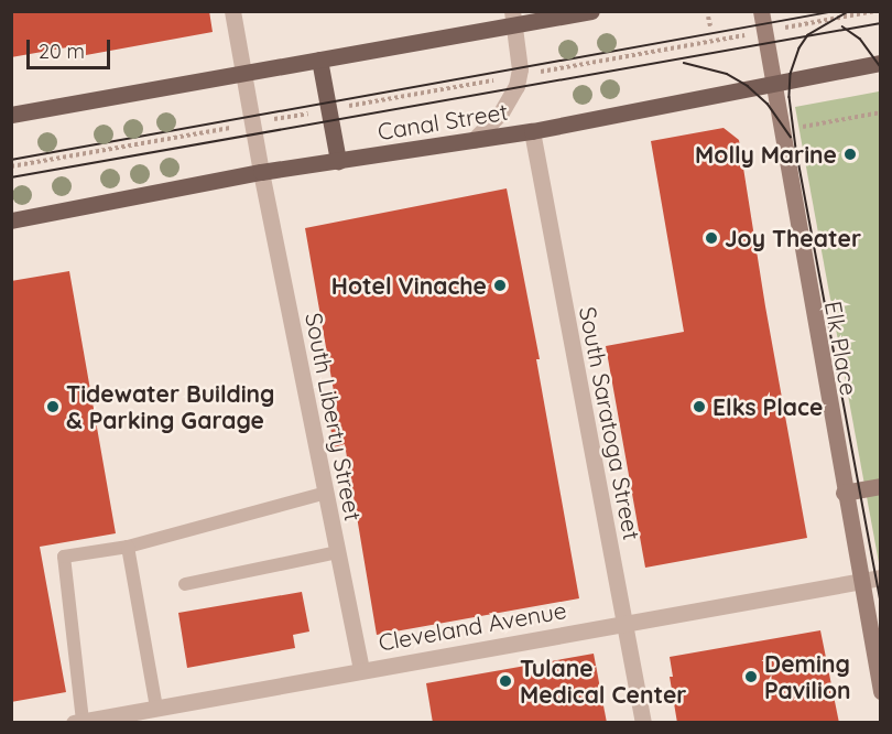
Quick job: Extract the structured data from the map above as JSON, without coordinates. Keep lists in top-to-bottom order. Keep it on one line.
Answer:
{"streets":{"main road":["Canal Street","Elk Place"],"street":["South Liberty Street","South Saratoga Street","Cleveland Avenue"]},"crossings":[["Canal Street","Elk Place"],["Canal Street","South Liberty Street"],["Canal Street","South Saratoga Street"],["Elk Place","Cleveland Avenue"],["South Liberty Street","Cleveland Avenue"],["South Saratoga Street","Cleveland Avenue"]],"places":["Molly Marine","Joy Theater","Hotel Vinache","Tidewater Building & Parking Garage","Elks Place","Deming Pavilion","Tulane Medical Center"],"scale_bar":"20 m"}
